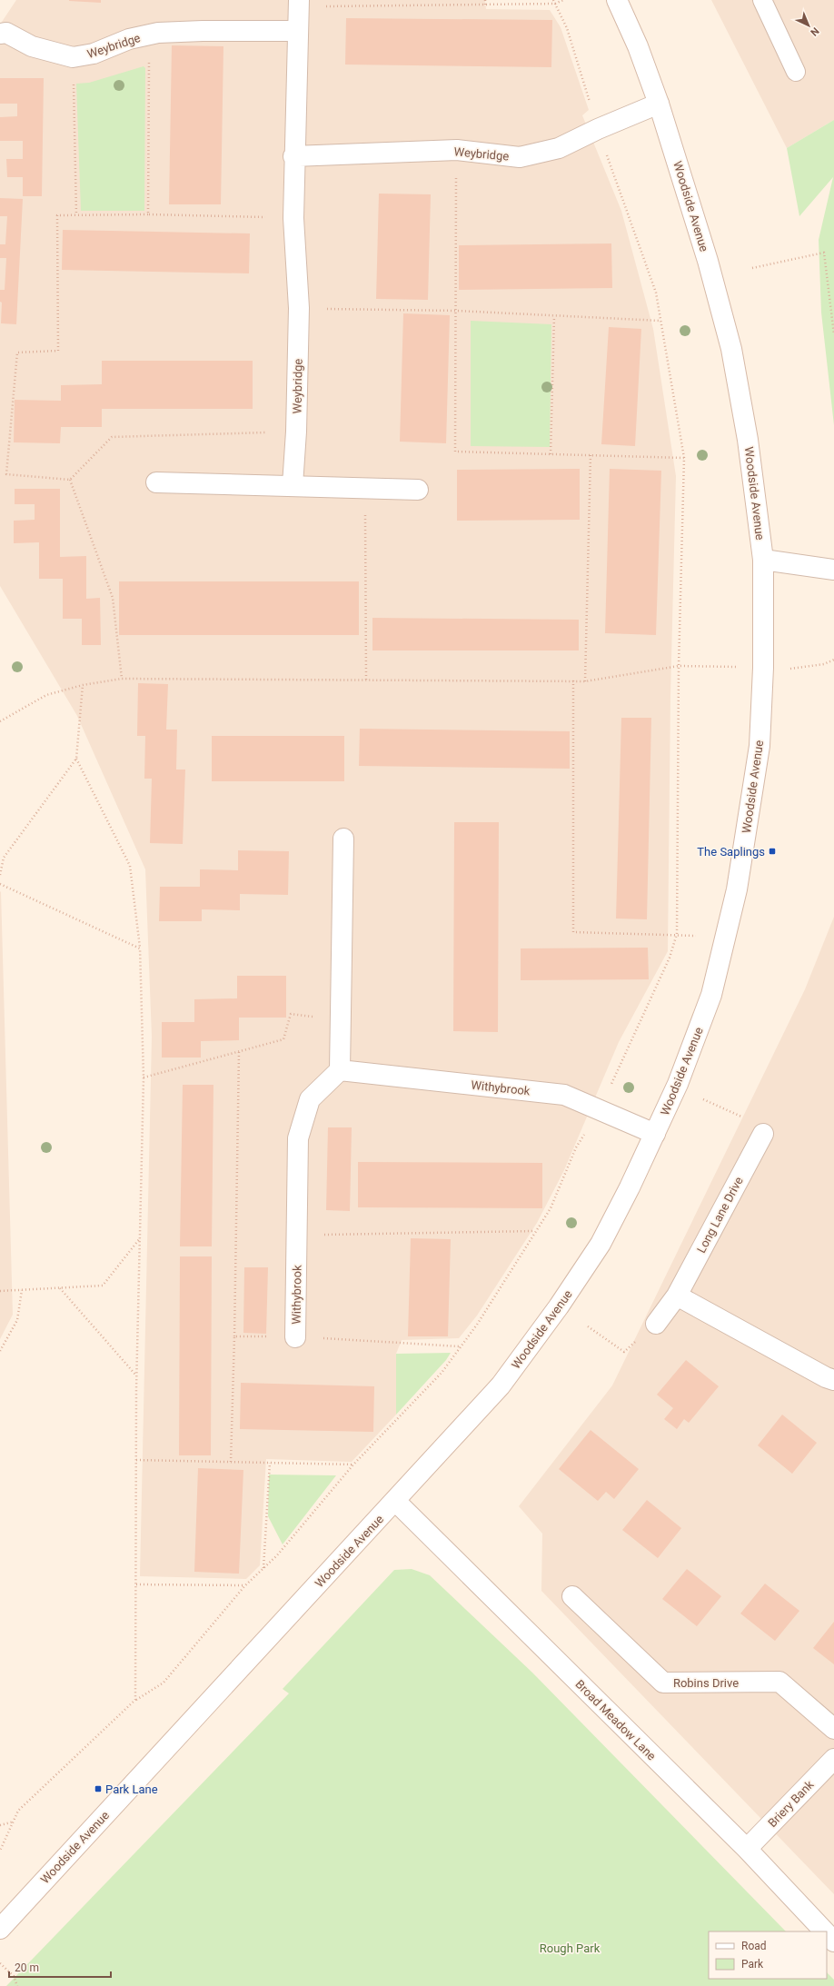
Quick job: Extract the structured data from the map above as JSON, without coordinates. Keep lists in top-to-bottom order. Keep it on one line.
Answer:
{"streets":{"street":["Weybridge","Woodside Avenue","Withybrook","Long Lane Drive","Robins Drive","Broad Meadow Lane","Briery Bank"]},"crossings":[["Weybridge","Woodside Avenue"],["Woodside Avenue","Withybrook"],["Woodside Avenue","Broad Meadow Lane"],["Broad Meadow Lane","Briery Bank"]],"parks":["Rough Park"],"places":{"transit":["The Saplings","Park Lane"]},"legend":["Road","Park"],"scale_bar":"20 m","north":"bottom right"}
